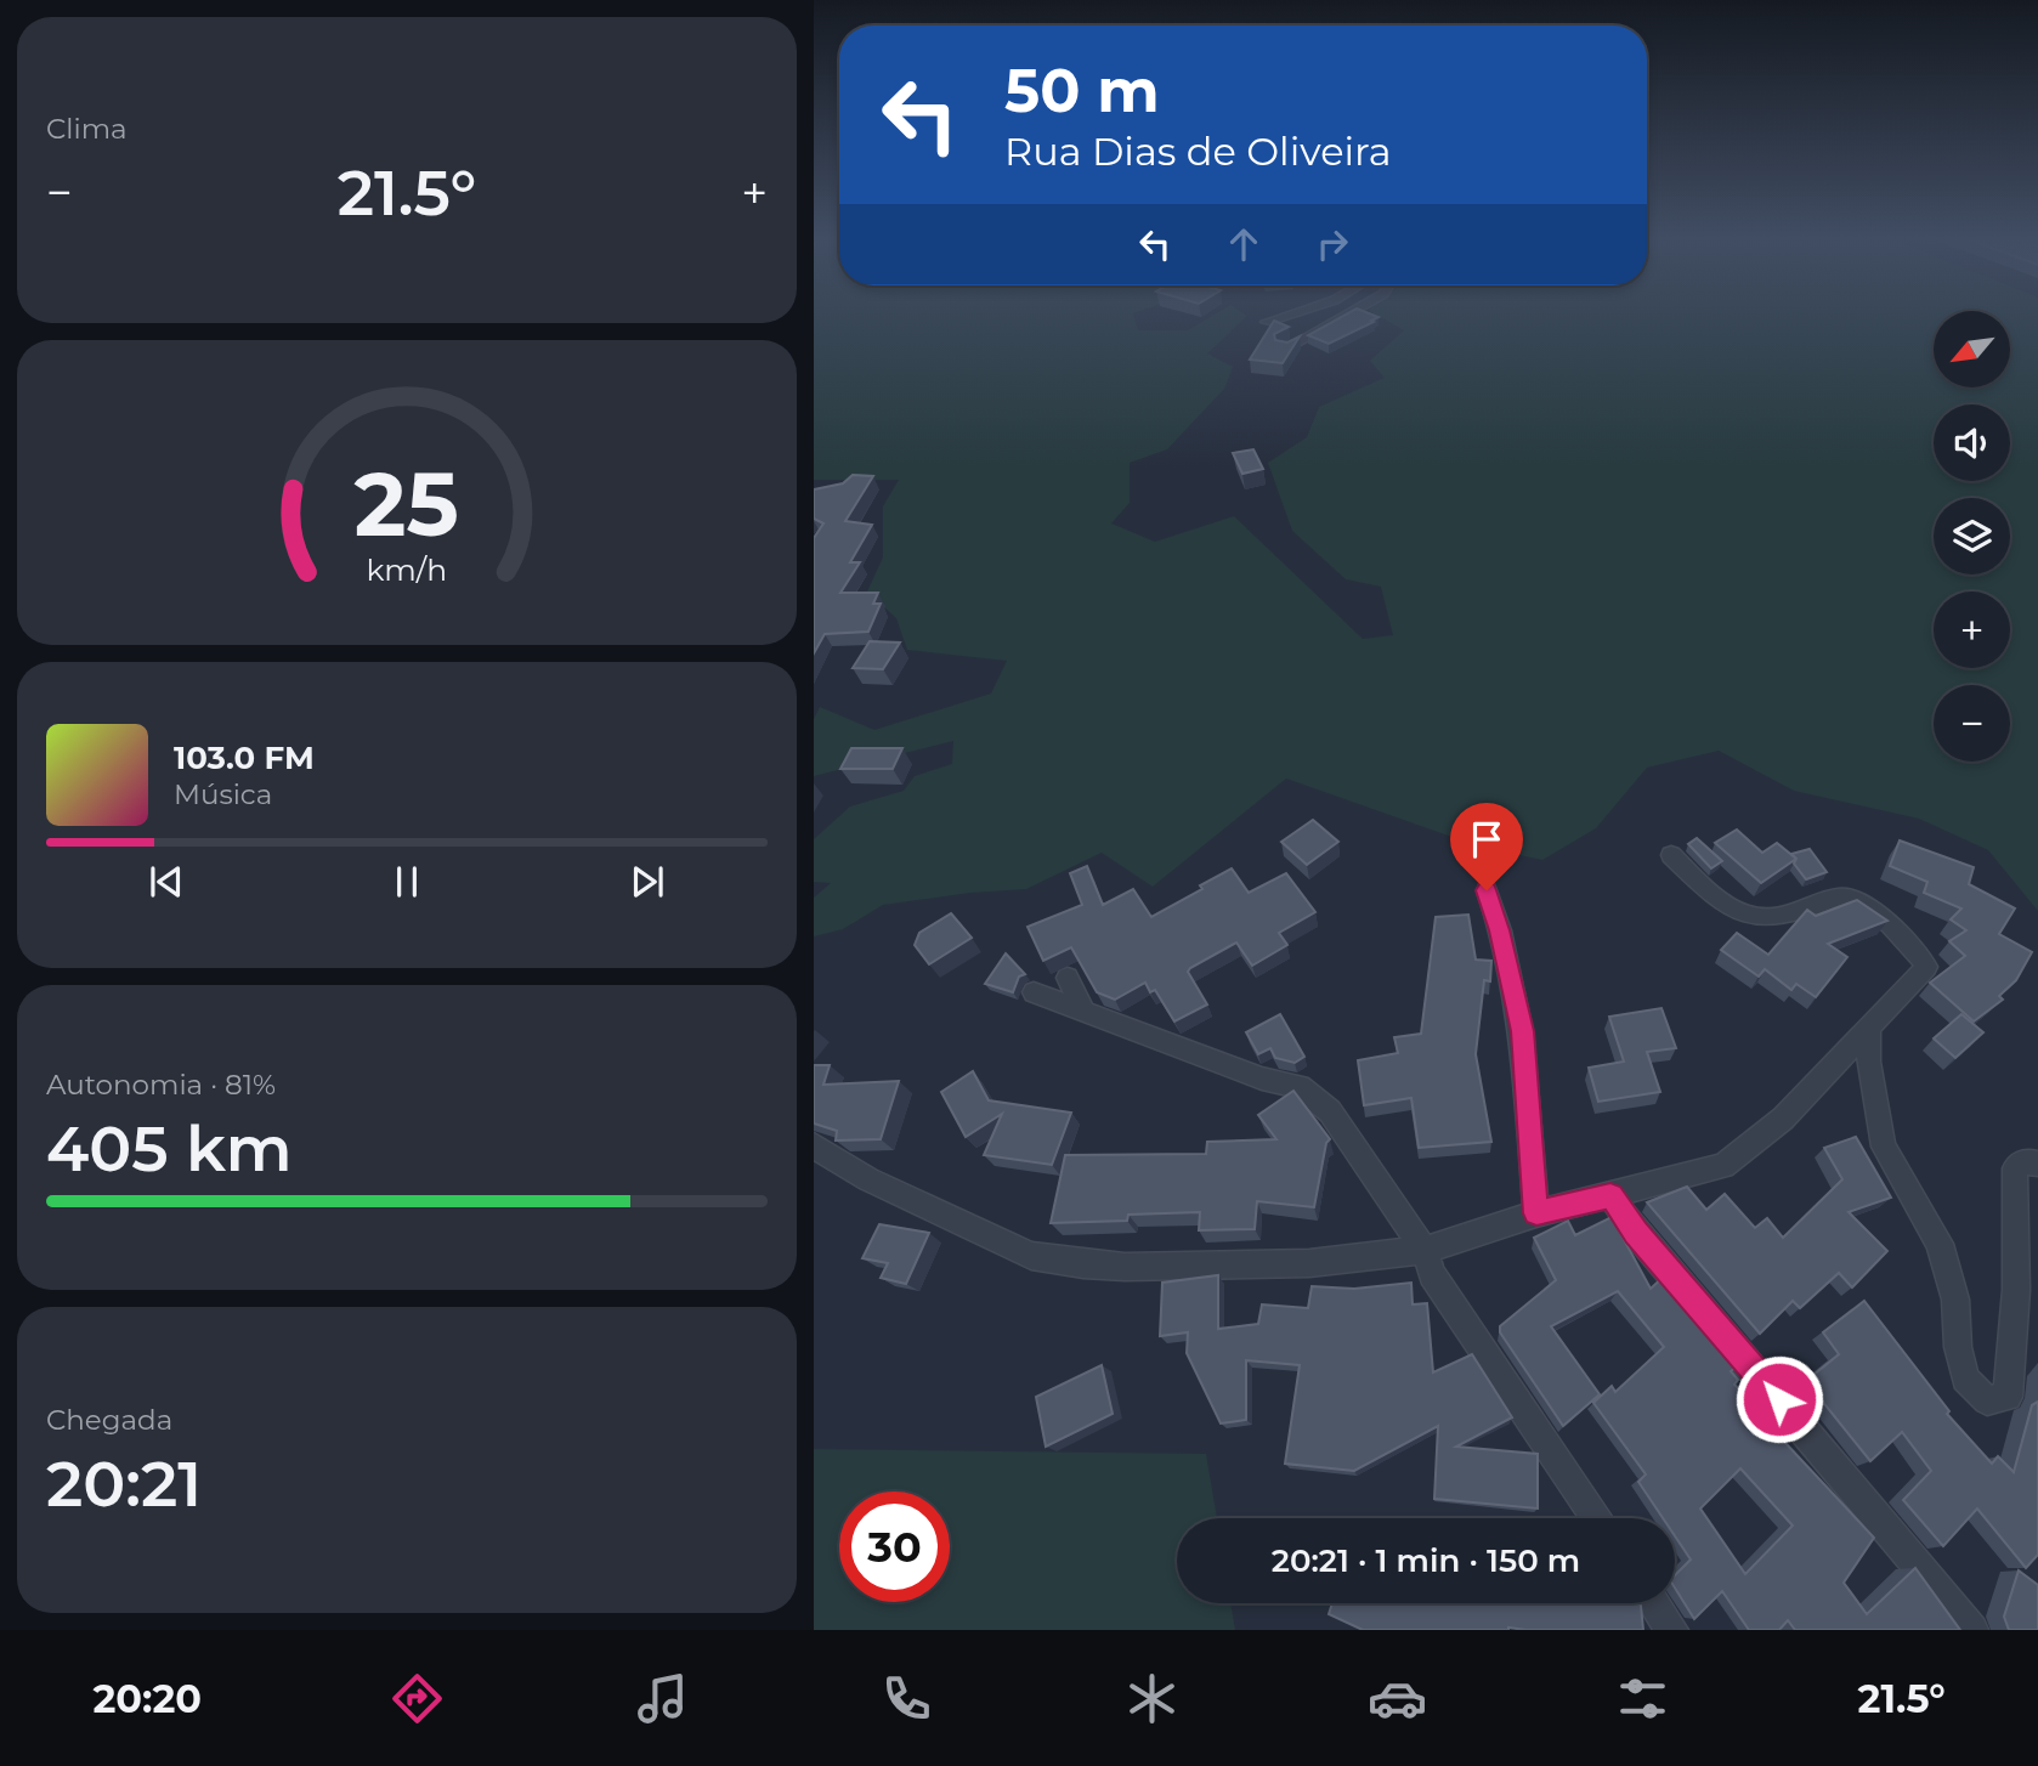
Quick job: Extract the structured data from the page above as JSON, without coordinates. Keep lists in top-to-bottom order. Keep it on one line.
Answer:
{"north":"bottom left","page":{"tile":["Clima",["Autonomia · 81%","405 km"],["Chegada","20:21"]],"turn":["50 m","Rua Dias de Oliveira"],"heat":["−","21.5°","+"],"map_buttons":["+","−"],"song":["103.0 FM","Música"],"limit":"30","trip":"20:21 · 1 min · 150 m","tabs":["20:20","21.5°"],"gauge":["25","km/h"]}}
